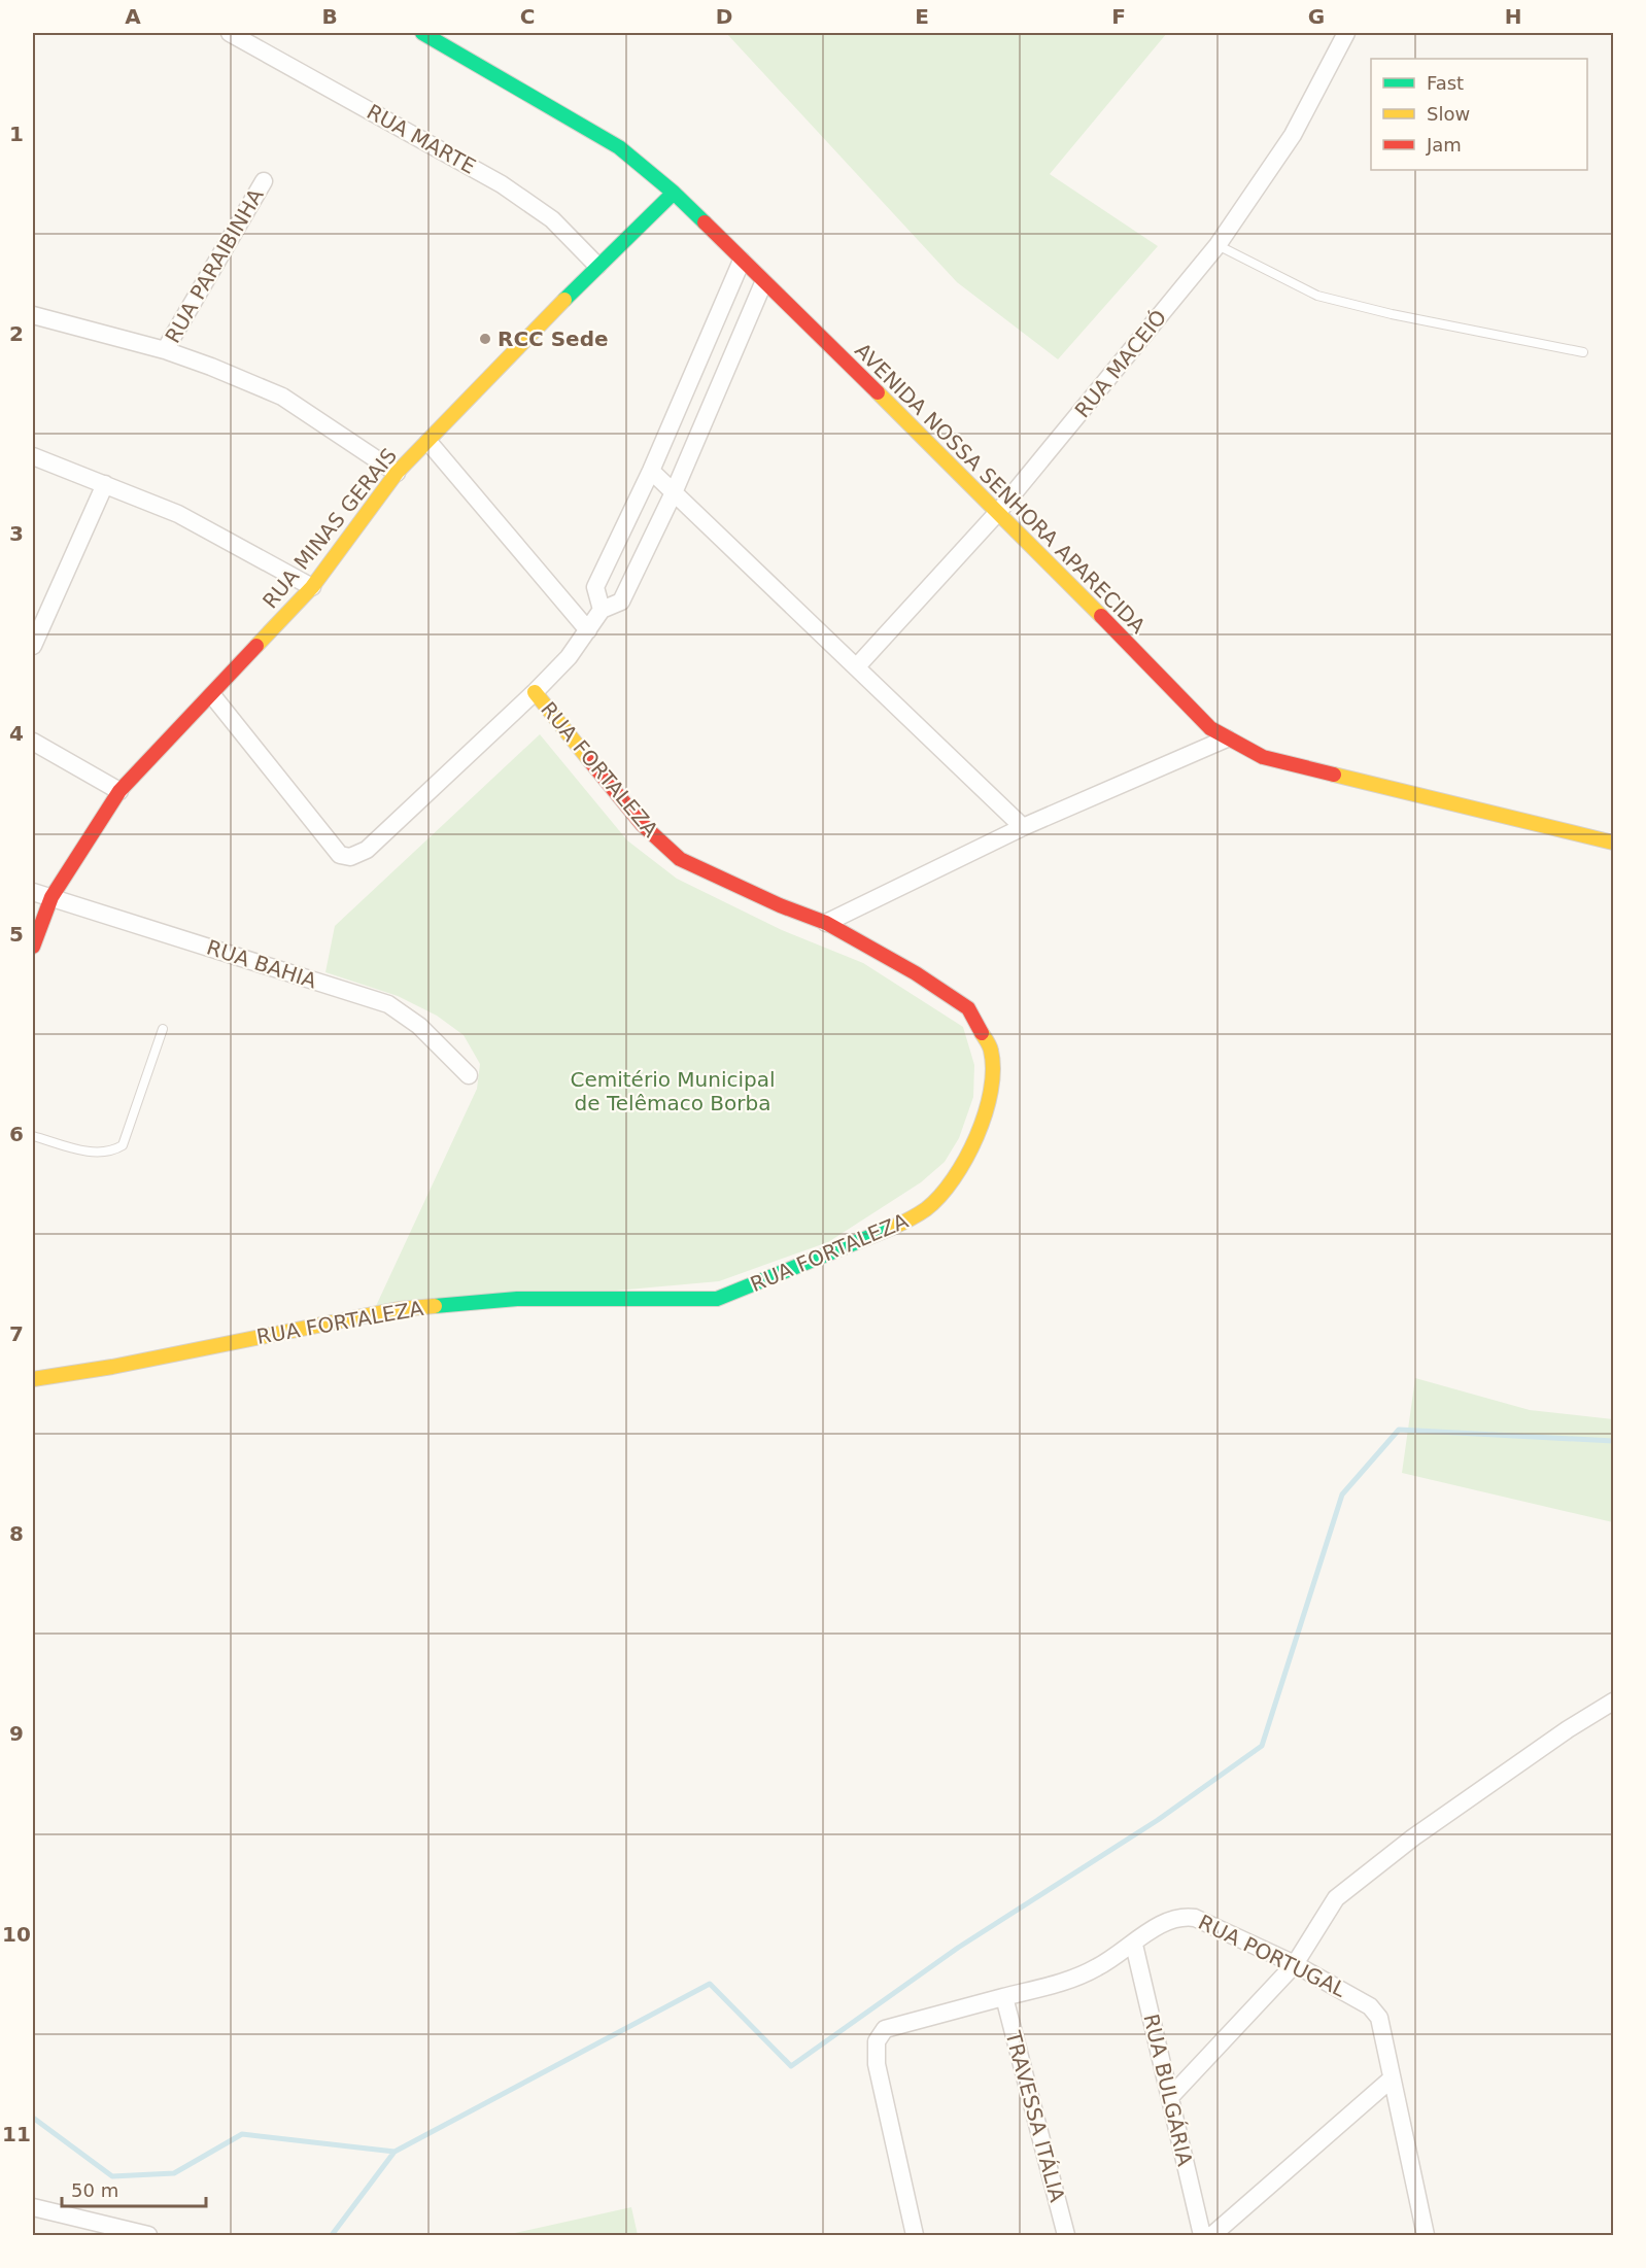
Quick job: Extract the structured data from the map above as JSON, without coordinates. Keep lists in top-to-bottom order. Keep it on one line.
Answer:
{"streets":{"street":["RUA MARTE","RUA PARAIBINHA","RUA MACEIÓ","AVENIDA NOSSA SENHORA APARECIDA","RUA MINAS GERAIS","RUA FORTALEZA","RUA BAHIA","RUA PORTUGAL","RUA BULGÁRIA","TRAVESSA ITÁLIA"]},"crossings":[["RUA MARTE","RUA MINAS GERAIS"],["RUA MACEIÓ","AVENIDA NOSSA SENHORA APARECIDA"],["AVENIDA NOSSA SENHORA APARECIDA","RUA MINAS GERAIS"],["RUA MINAS GERAIS","RUA FORTALEZA"],["RUA MINAS GERAIS","RUA BAHIA"],["RUA PORTUGAL","RUA BULGÁRIA"],["RUA PORTUGAL","TRAVESSA ITÁLIA"]],"parks":["Cemitério Municipal de Telêmaco Borba"],"places":["RCC Sede"],"legend":["Fast","Slow","Jam"],"scale_bar":"50 m","grid":{"columns":["A","B","C","D","E","F","G","H"],"rows":["1","2","3","4","5","6","7","8","9","10","11"]}}
